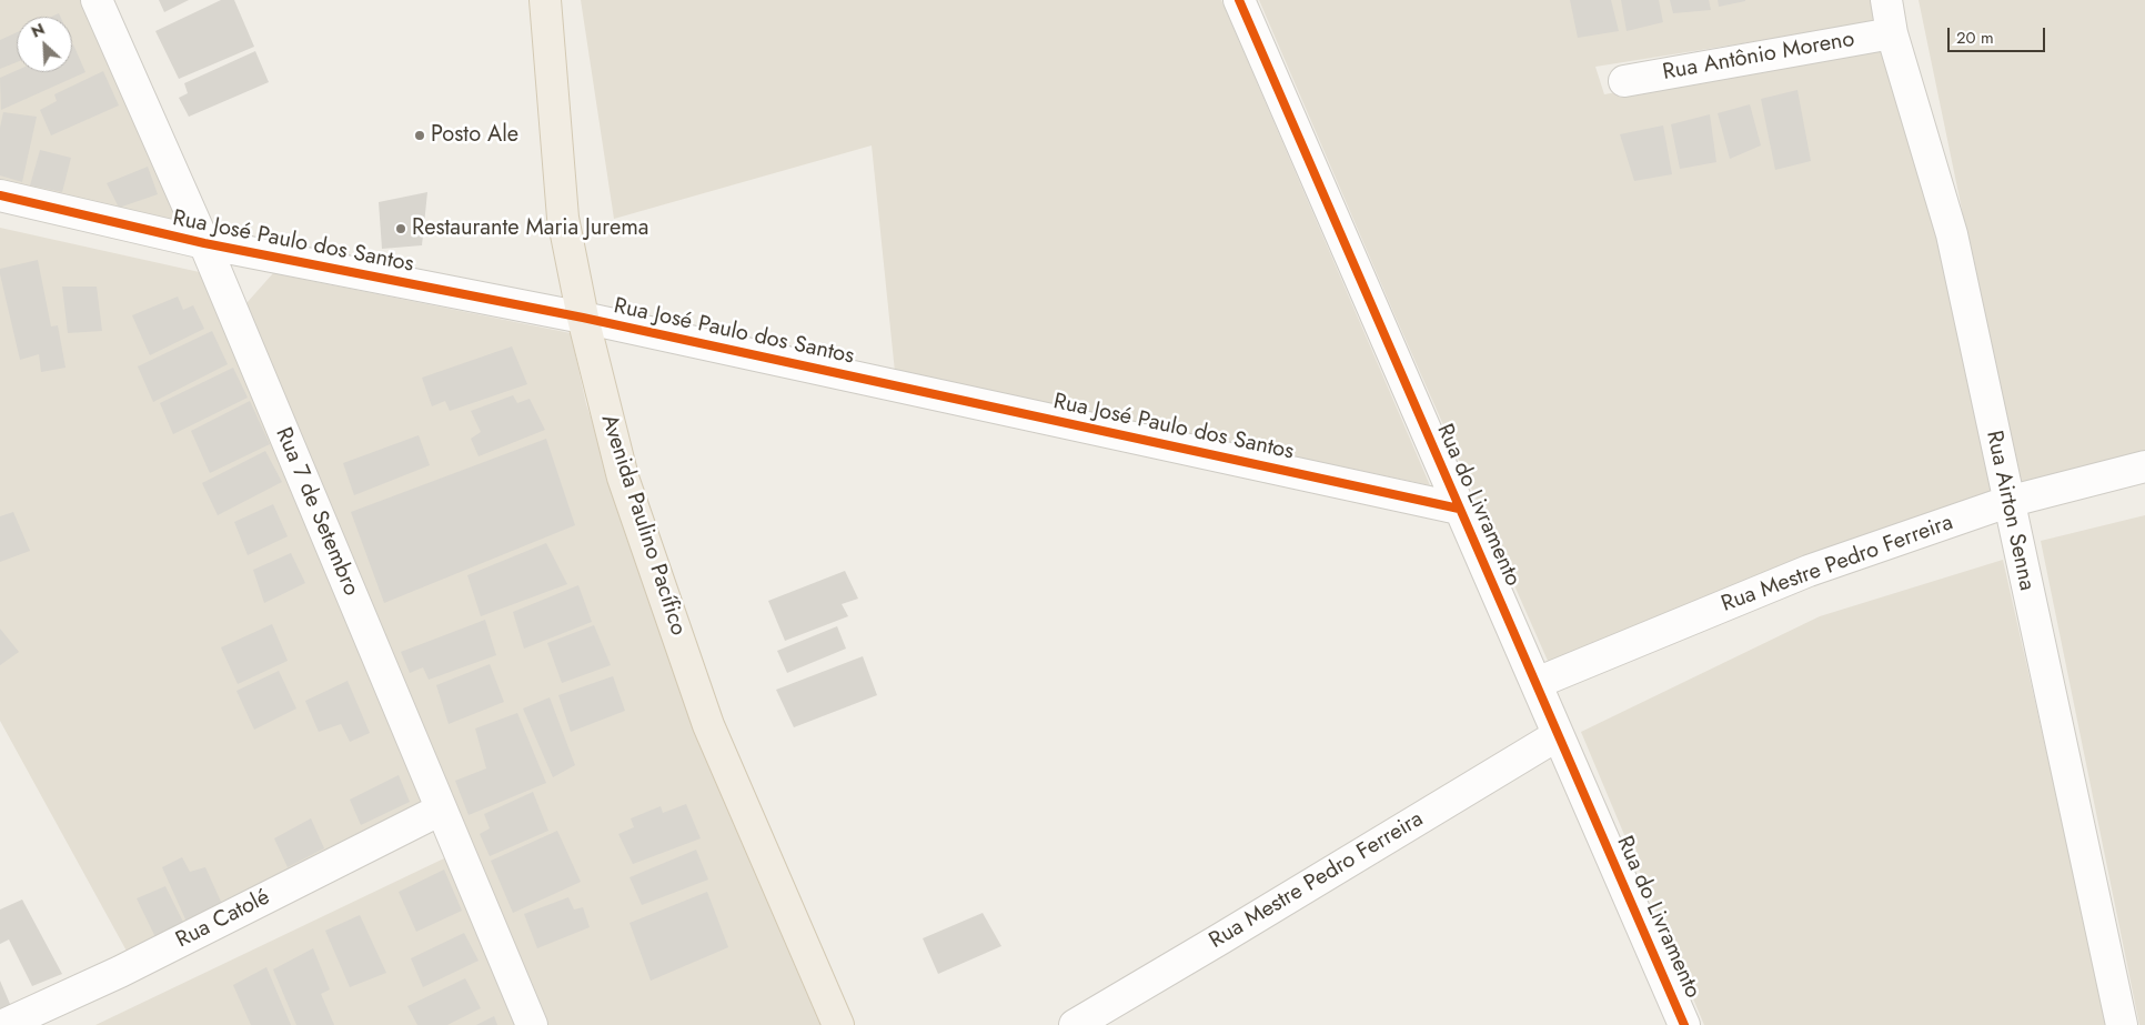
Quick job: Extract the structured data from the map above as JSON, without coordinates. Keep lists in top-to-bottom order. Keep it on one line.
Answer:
{"streets":{"main road":["Avenida Paulino Pacífico"],"street":["Rua Antônio Moreno","Rua José Paulo dos Santos","Rua do Livramento","Rua Airton Senna","Rua 7 de Setembro","Rua Mestre Pedro Ferreira","Rua Catolé"]},"crossings":[["Rua Antônio Moreno","Rua Airton Senna"],["Rua José Paulo dos Santos","Rua do Livramento"],["Rua José Paulo dos Santos","Rua 7 de Setembro"],["Rua José Paulo dos Santos","Avenida Paulino Pacífico"],["Rua do Livramento","Rua Mestre Pedro Ferreira"],["Rua Airton Senna","Rua Mestre Pedro Ferreira"],["Rua 7 de Setembro","Rua Catolé"]],"places":["Posto Ale","Restaurante Maria Jurema"],"scale_bar":"20 m","north":"top left"}
